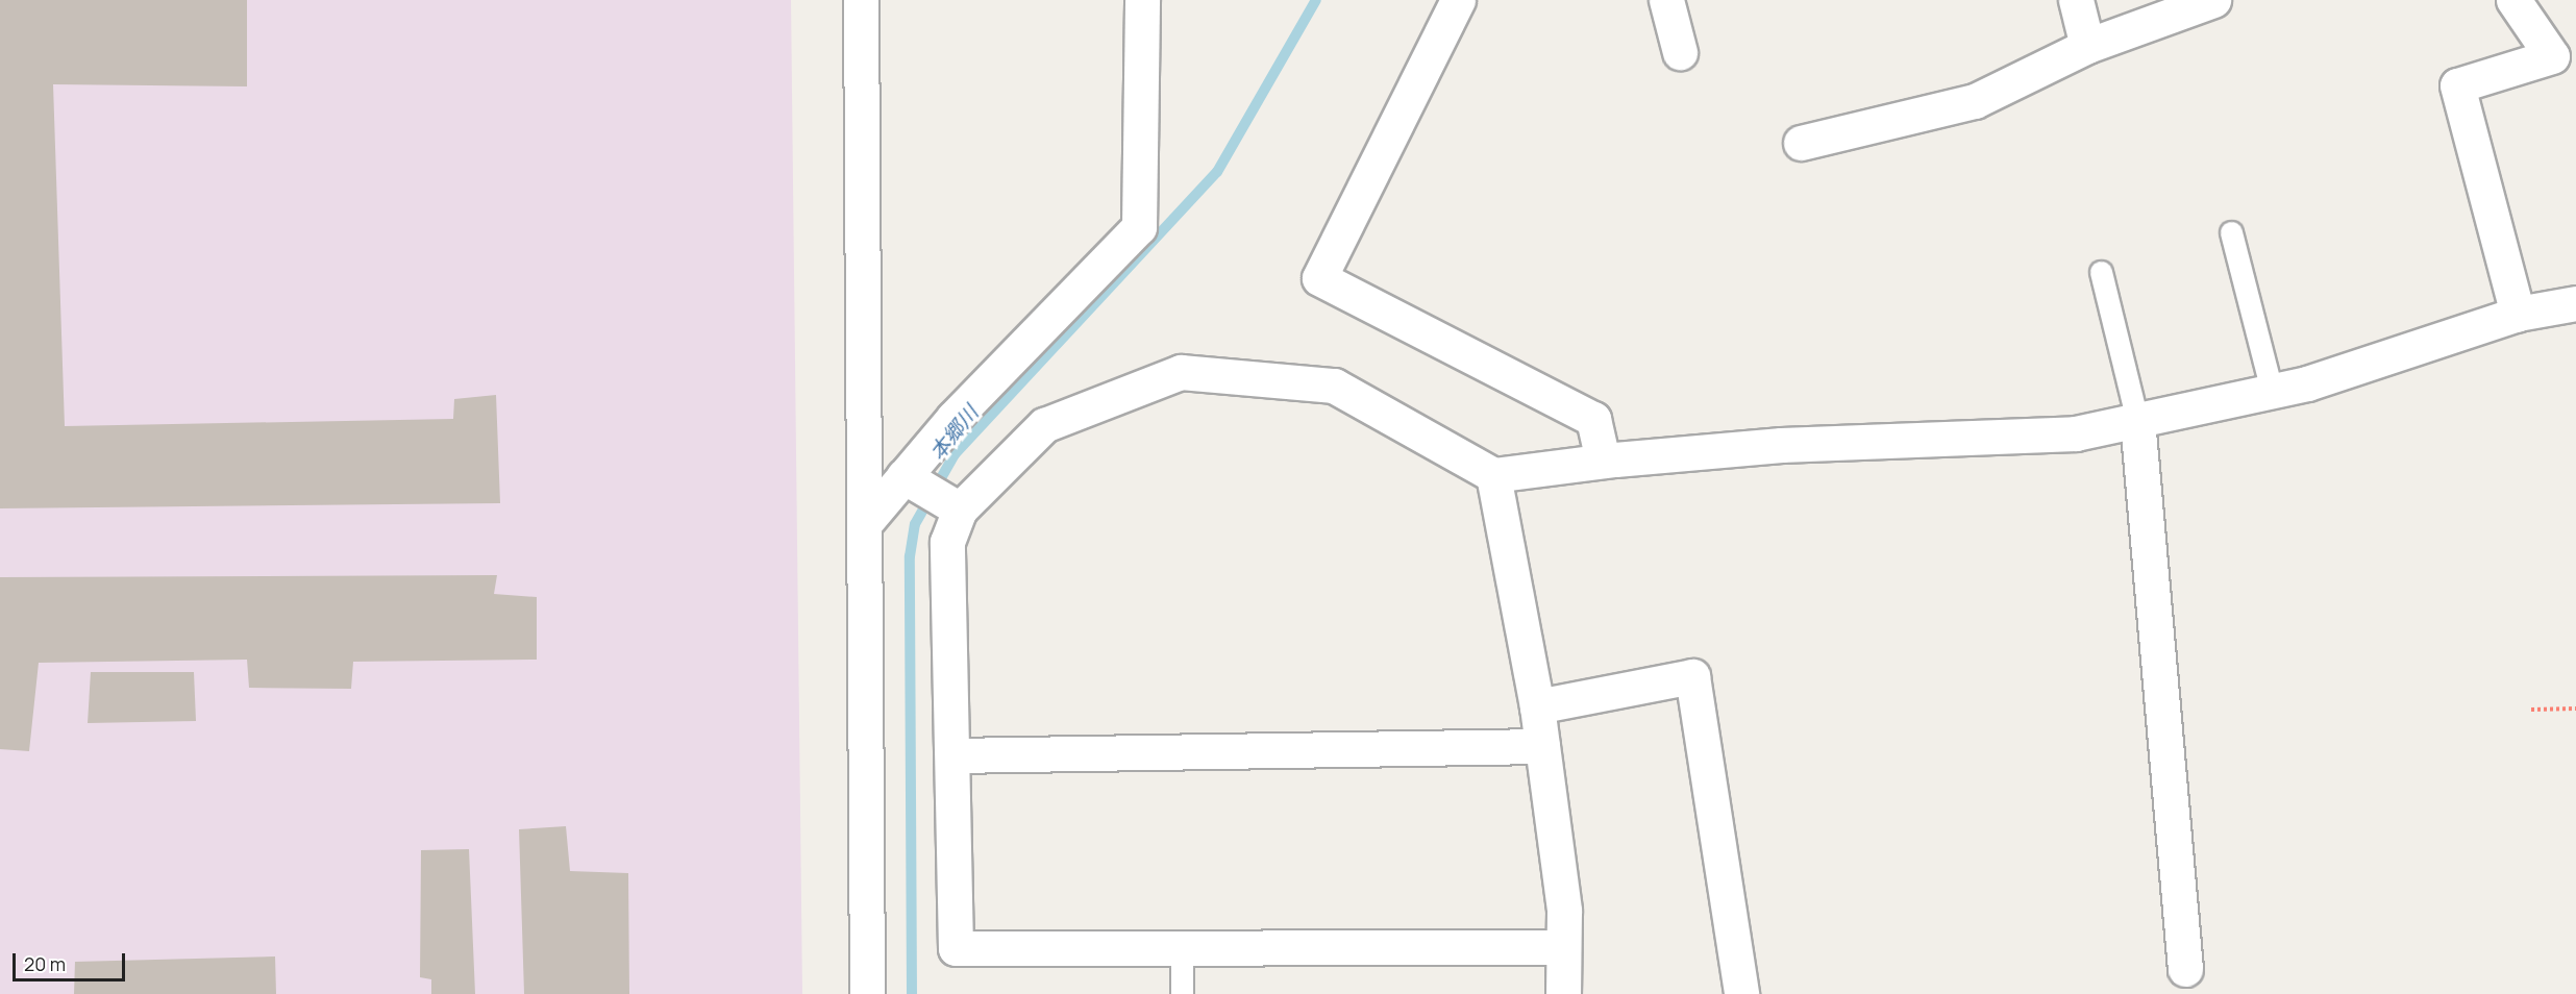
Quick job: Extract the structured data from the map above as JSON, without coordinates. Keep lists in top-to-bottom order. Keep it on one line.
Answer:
{"water":["本郷川"],"scale_bar":"20 m"}
